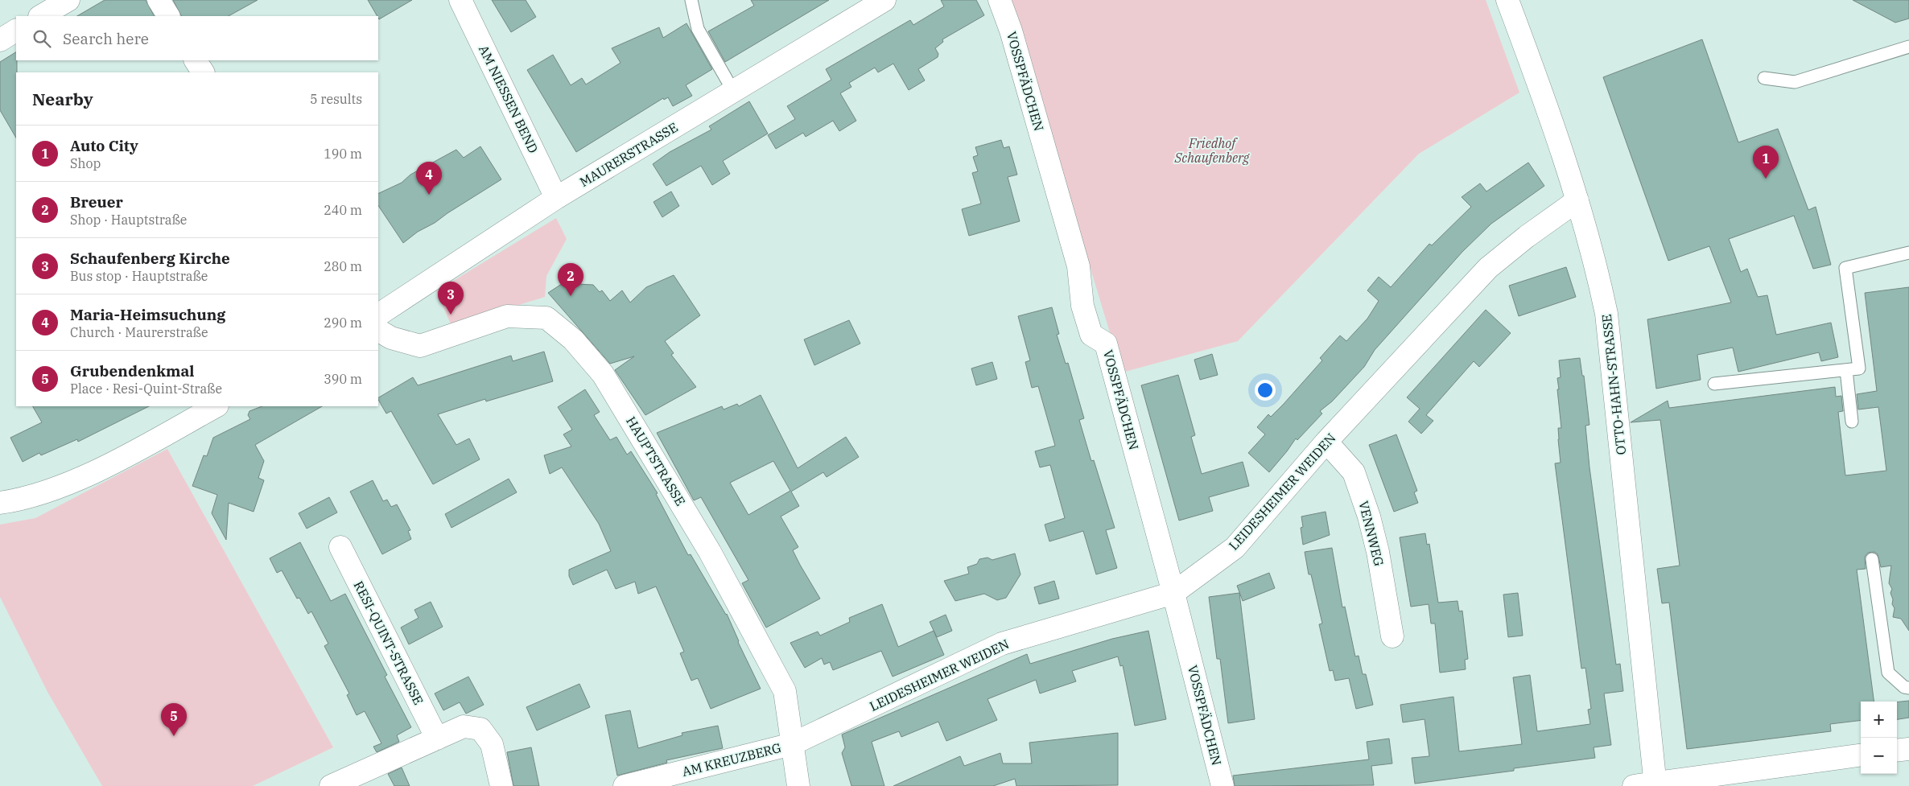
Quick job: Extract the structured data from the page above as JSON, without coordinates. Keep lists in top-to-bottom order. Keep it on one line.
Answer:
{"streets":{"street":["VOSSPFÄDCHEN","AM NIESSEN BEND","MAURERSTRASSE","OTTO-HAHN-STRASSE","HAUPTSTRASSE","LEIDESHEIMER WEIDEN","VENNWEG","RESI-QUINT-STRASSE","AM KREUZBERG"]},"crossings":[["VOSSPFÄDCHEN","LEIDESHEIMER WEIDEN"],["AM NIESSEN BEND","MAURERSTRASSE"],["OTTO-HAHN-STRASSE","LEIDESHEIMER WEIDEN"],["HAUPTSTRASSE","LEIDESHEIMER WEIDEN"],["HAUPTSTRASSE","AM KREUZBERG"],["LEIDESHEIMER WEIDEN","VENNWEG"],["LEIDESHEIMER WEIDEN","AM KREUZBERG"]],"parks":["Friedhof Schaufenberg"],"page":{"search":"Search here","heading":["Nearby","5 results"],"list":[{"mark":"1","name":"Auto City","note":"Shop","value":"190 m"},{"mark":"2","name":"Breuer","note":"Shop · Hauptstraße","value":"240 m"},{"mark":"3","name":"Schaufenberg Kirche","note":"Bus stop · Hauptstraße","value":"280 m"},{"mark":"4","name":"Maria-Heimsuchung","note":"Church · Maurerstraße","value":"290 m"},{"mark":"5","name":"Grubendenkmal","note":"Place · Resi-Quint-Straße","value":"390 m"}],"pins":["1","4","2","3","5"],"map_buttons":["+","−"]}}
